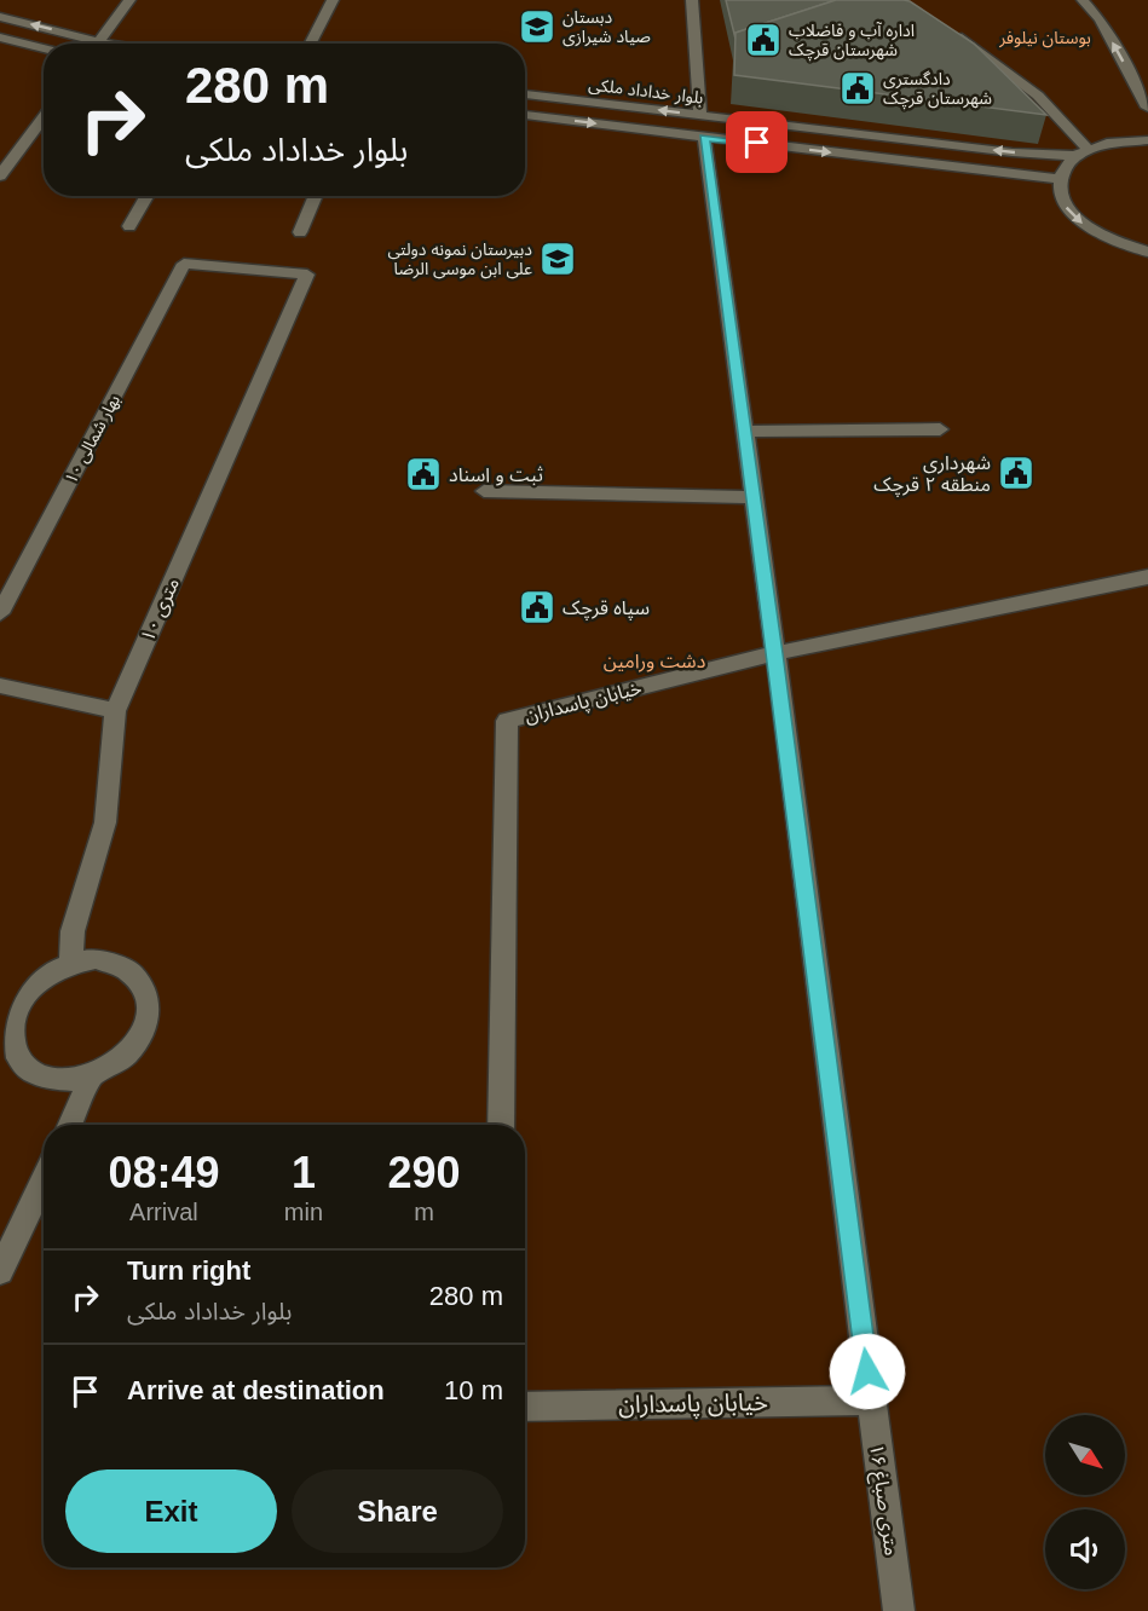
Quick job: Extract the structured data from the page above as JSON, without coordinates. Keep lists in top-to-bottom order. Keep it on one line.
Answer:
{"streets":{"street":["بلوار خداداد ملکی","بهار شمالی ۱۰","۱۰ متری","خیابان پاسداران","۱۶ متری صباغ"]},"crossings":[["بلوار خداداد ملکی","۱۶ متری صباغ"],["بهار شمالی ۱۰","۱۰ متری"],["خیابان پاسداران","۱۶ متری صباغ"]],"parks":["بوستان نیلوفر","دشت ورامین"],"places":{"school or university":["دبستان صیاد شیرازی","دبیرستان نمونه دولتی علی ابن موسی الرضا"],"public building":["اداره آب و فاضلاب شهرستان قرچک","دادگستری شهرستان قرچک","شهرداری منطقه ۲ قرچک","ثبت و اسناد","سپاه قرچک"]},"north":"bottom right","page":{"turn":["280 m","بلوار خداداد ملکی"],"eta":["08:49","Arrival","1","min","290","m"],"list":[{"name":"Turn right","note":"بلوار خداداد ملکی","value":"280 m"},{"name":"Arrive at destination","value":"10 m"}],"buttons":["Exit","Share"]}}
